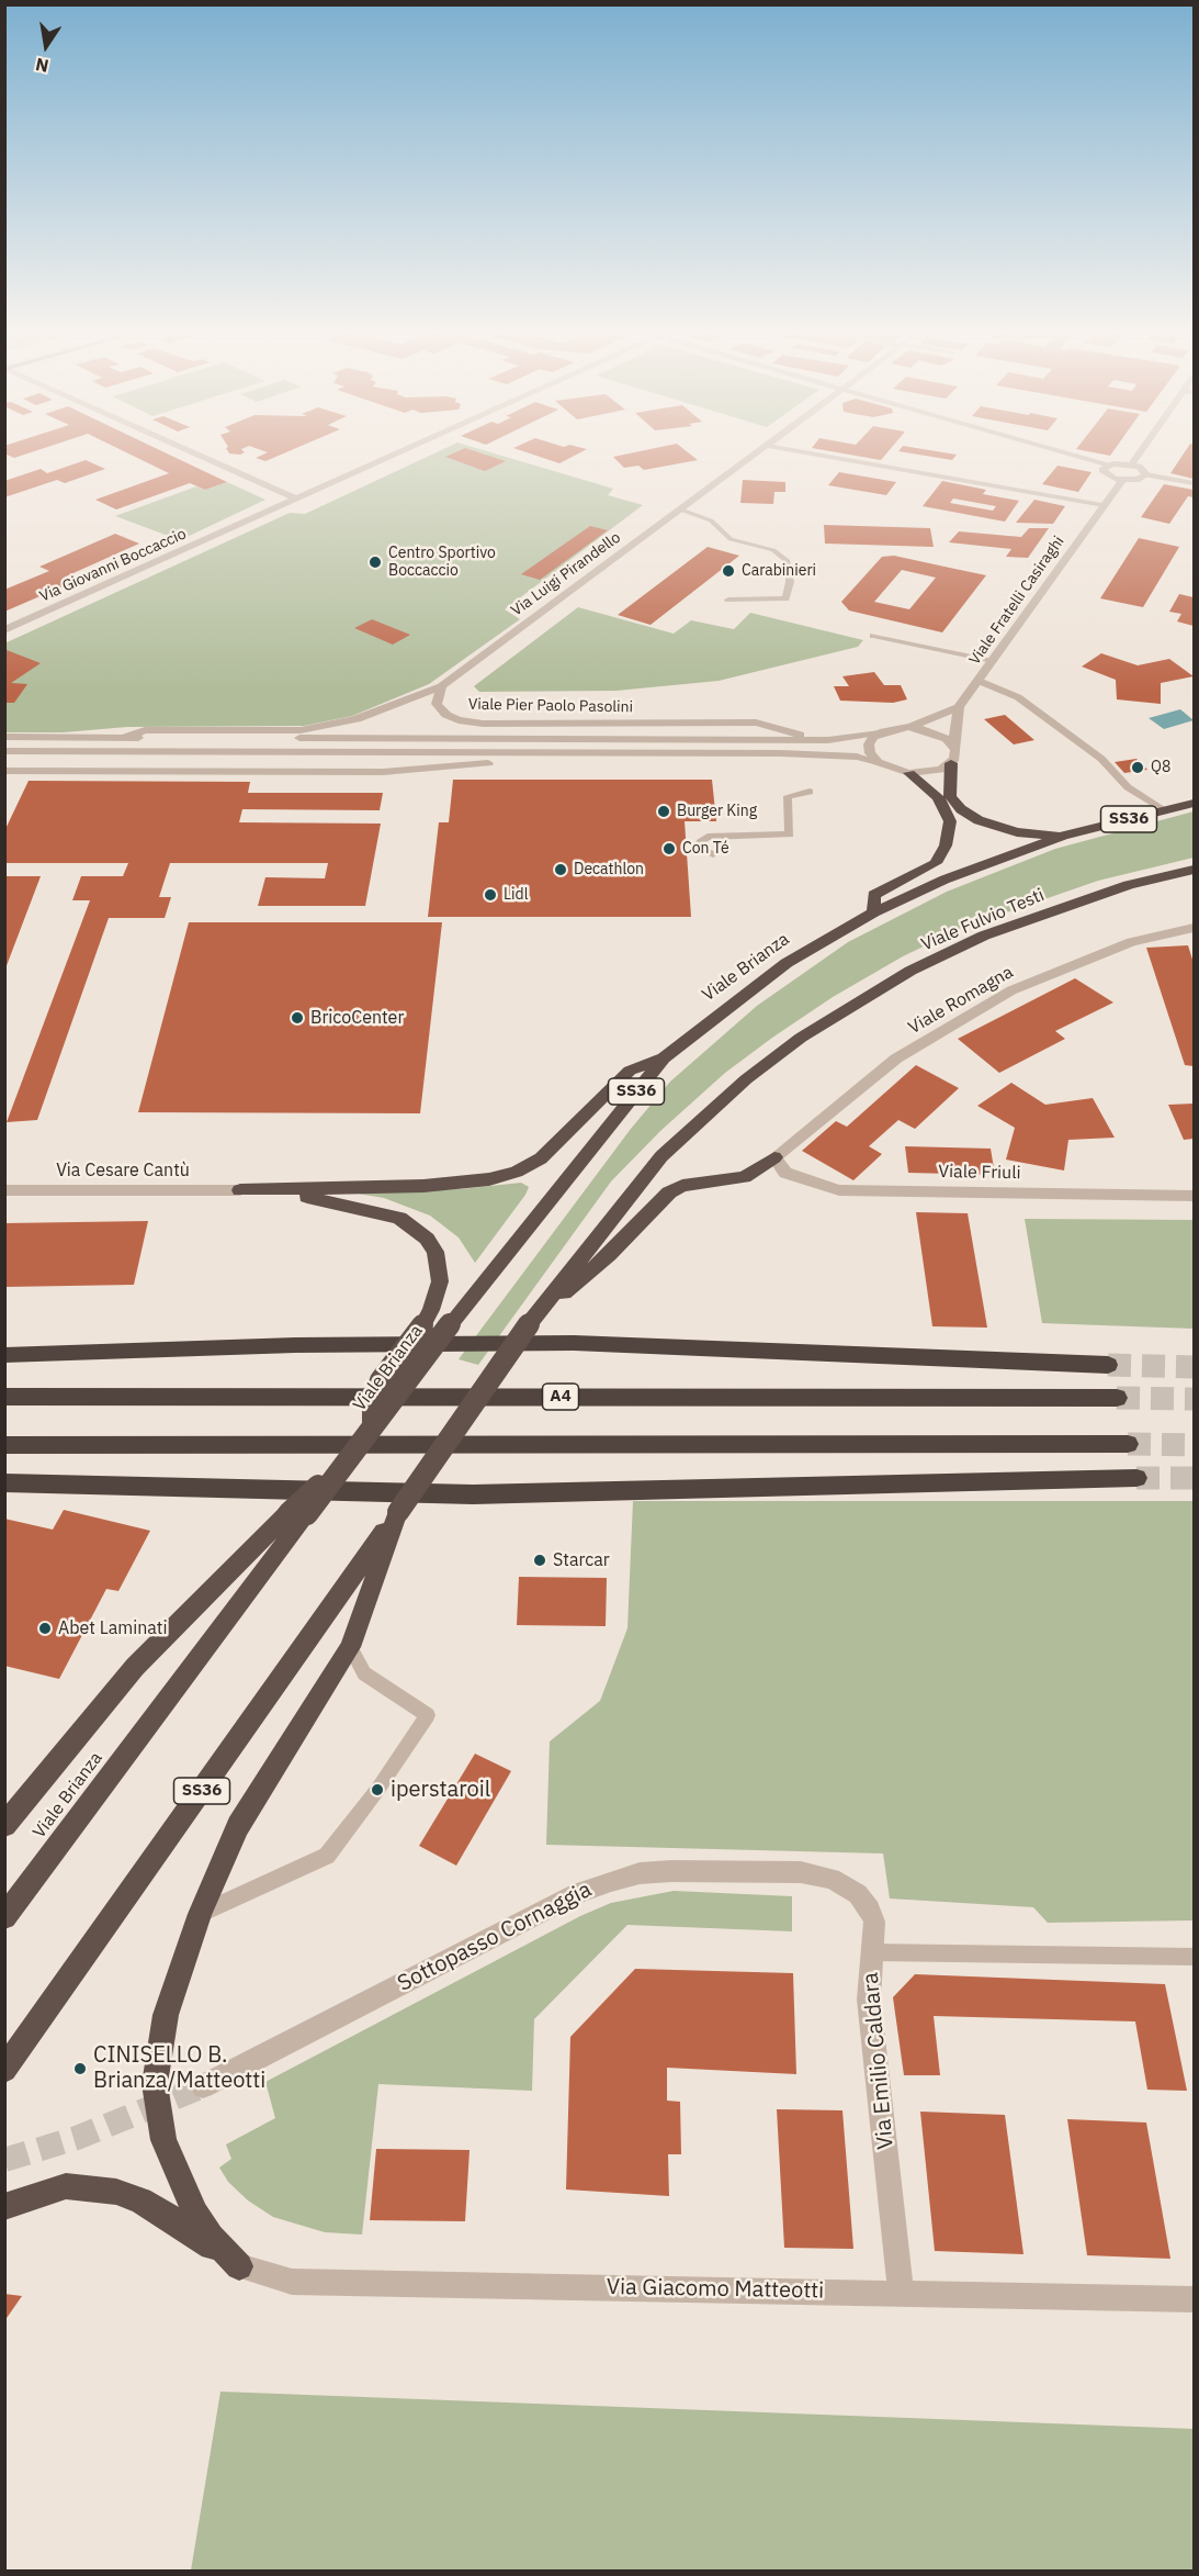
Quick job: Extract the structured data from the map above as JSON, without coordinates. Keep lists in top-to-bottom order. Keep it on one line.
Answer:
{"streets":{"highway":["SS36","Viale Fulvio Testi","Viale Brianza","A4"],"street":["Via Giovanni Boccaccio","Via Luigi Pirandello","Viale Fratelli Casiraghi","Viale Pier Paolo Pasolini","Viale Romagna","Via Cesare Cantù","Viale Friuli","Sottopasso Cornaggia","Via Emilio Caldara","Via Giacomo Matteotti"]},"crossings":[["Via Luigi Pirandello","Viale Pier Paolo Pasolini"],["SS36","Viale Fulvio Testi"],["SS36","Viale Brianza"],["Viale Romagna","Viale Friuli"],["Sottopasso Cornaggia","Via Emilio Caldara"],["Via Emilio Caldara","Via Giacomo Matteotti"]],"places":["Centro Sportivo Boccaccio","Carabinieri","Q8","Burger King","Con Té","Decathlon","Lidl","BricoCenter","Starcar","Abet Laminati","iperstaroil","CINISELLO B. Brianza/Matteotti"],"north":"bottom"}
